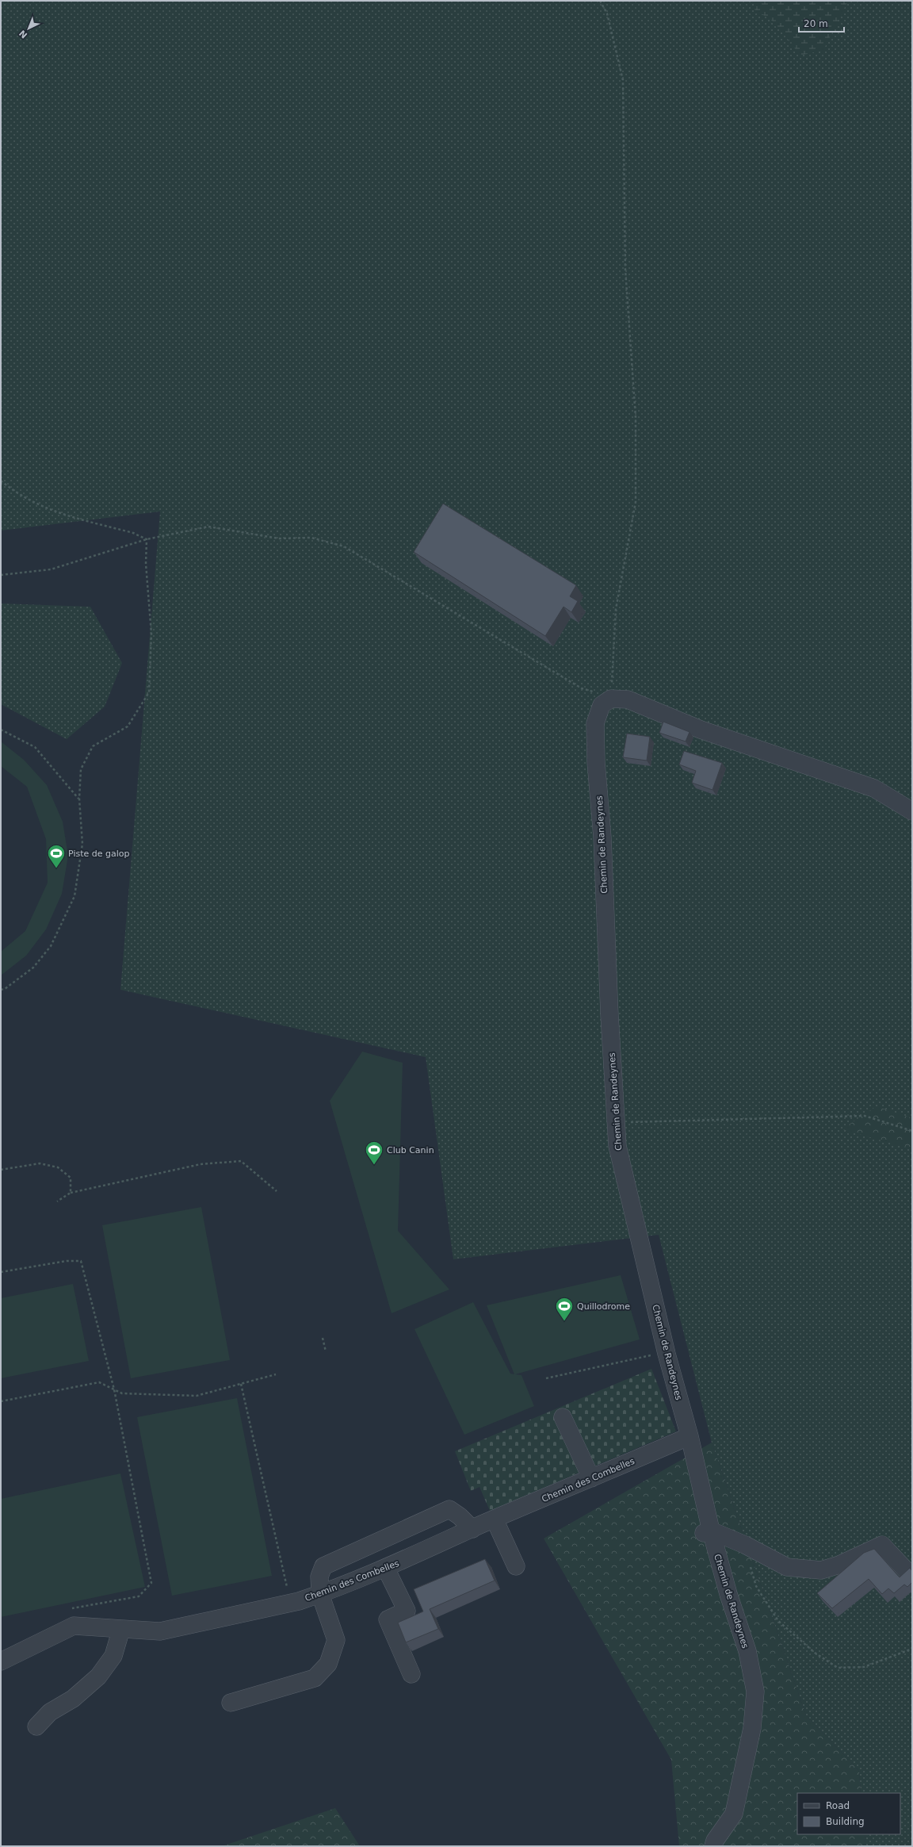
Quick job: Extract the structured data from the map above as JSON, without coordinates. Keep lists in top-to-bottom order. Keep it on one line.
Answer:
{"streets":{"street":["Chemin de Randeynes","Chemin des Combelles"]},"crossings":[["Chemin de Randeynes","Chemin des Combelles"]],"places":{"sports":["Piste de galop","Club Canin","Quillodrome"]},"legend":["Road","Building"],"scale_bar":"20 m","north":"bottom left"}
